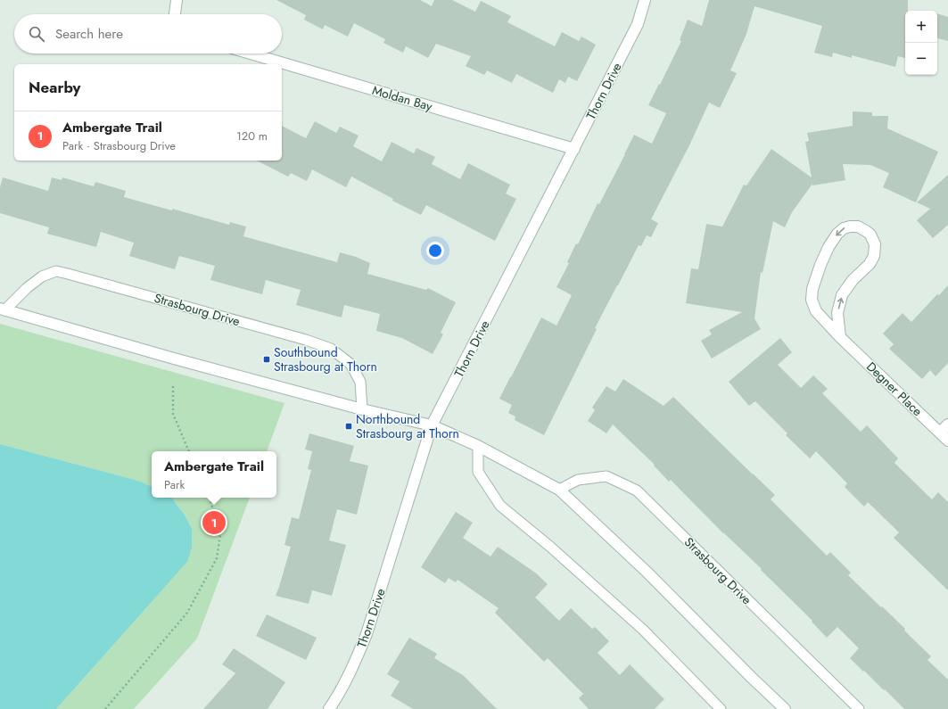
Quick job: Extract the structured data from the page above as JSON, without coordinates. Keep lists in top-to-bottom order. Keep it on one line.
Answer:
{"streets":{"street":["Thorn Drive","Moldan Bay","Strasbourg Drive","Degner Place"]},"crossings":[["Thorn Drive","Moldan Bay"],["Thorn Drive","Strasbourg Drive"]],"places":{"transit":["Southbound Strasbourg at Thorn","Northbound Strasbourg at Thorn"]},"page":{"map_buttons":["+","−"],"search":"Search here","heading":"Nearby","list":[{"mark":"1","name":"Ambergate Trail","note":"Park · Strasbourg Drive","value":"120 m"}],"popup":["Ambergate Trail","Park"],"pins":"1"}}
